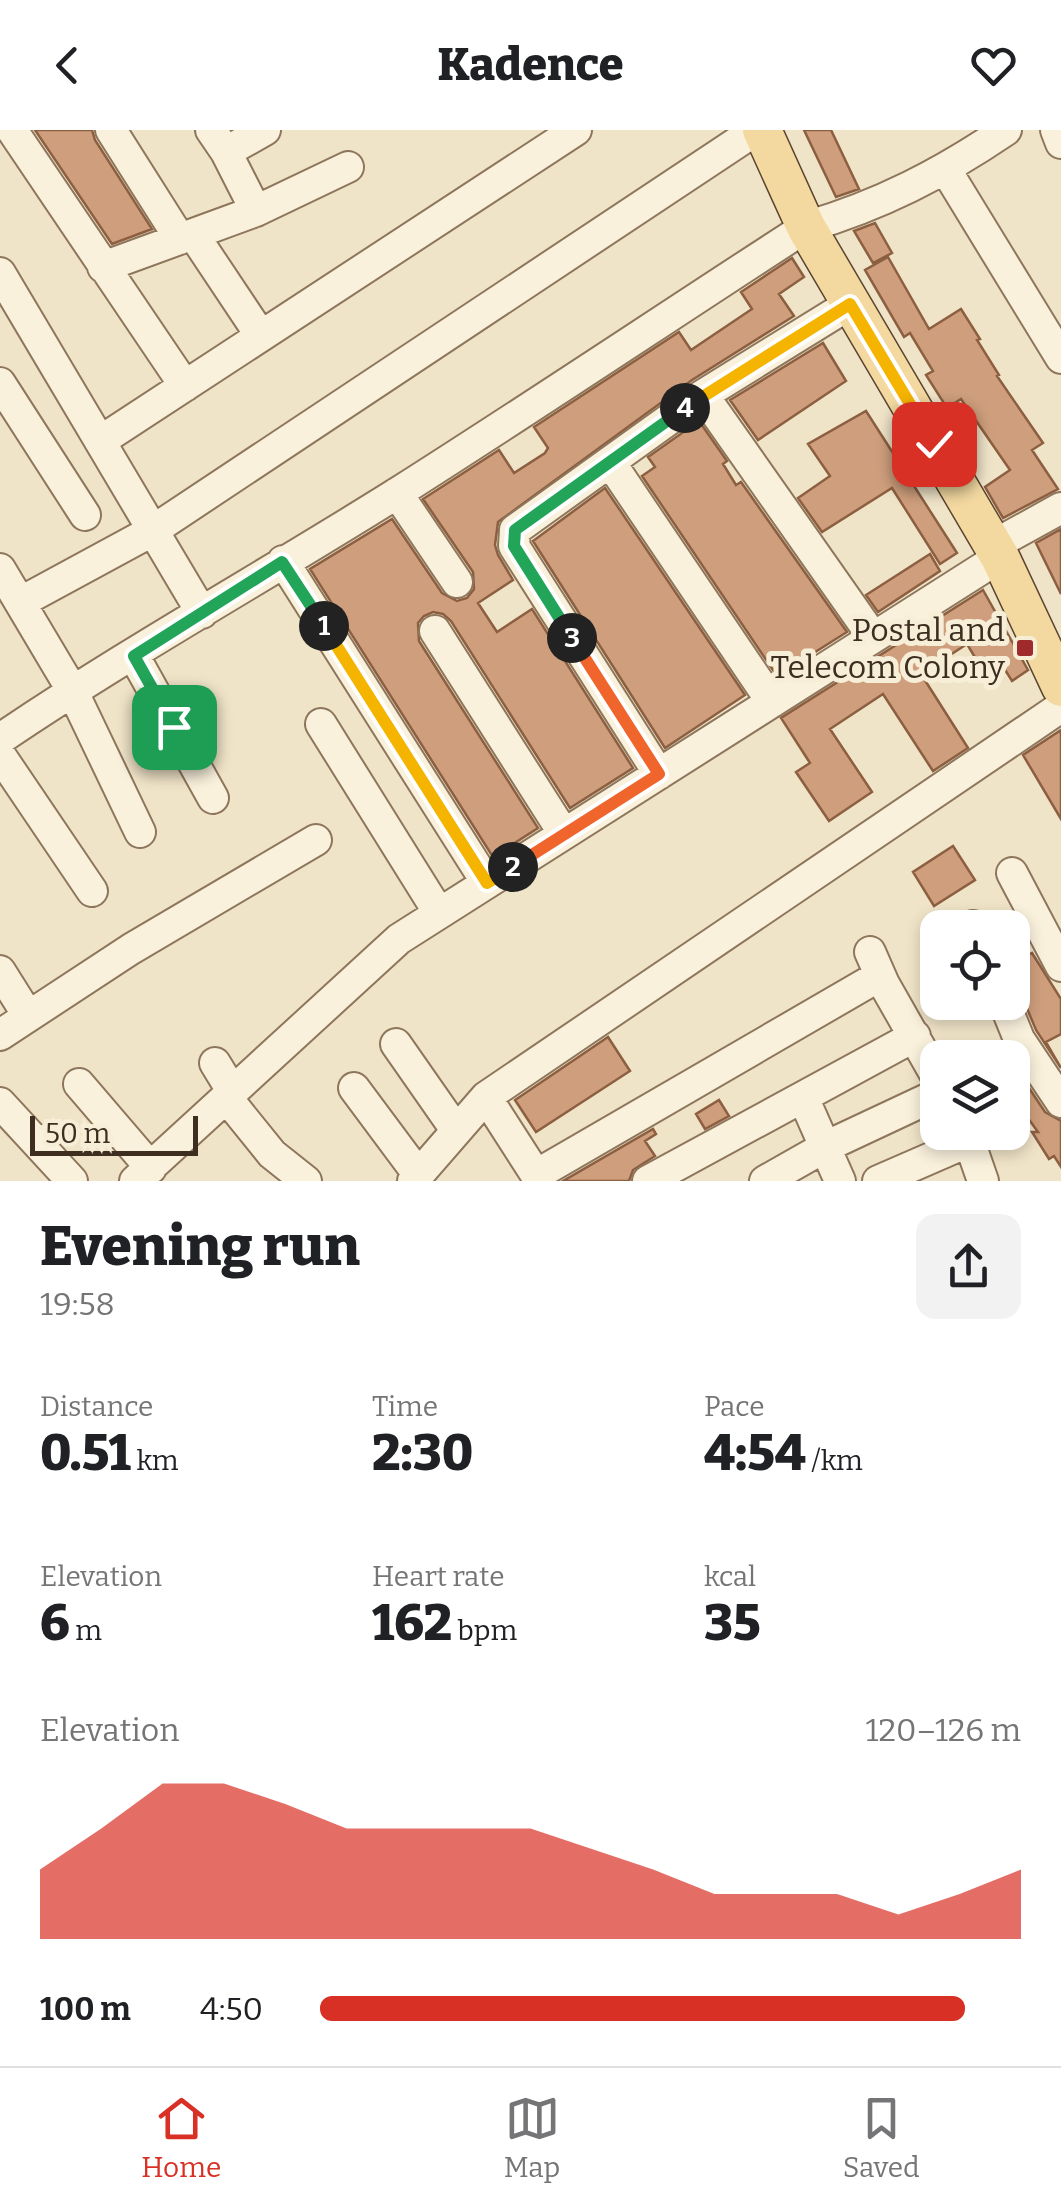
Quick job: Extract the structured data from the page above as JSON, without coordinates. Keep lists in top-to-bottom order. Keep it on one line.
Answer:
{"places":{"transit":["Postal and Telecom Colony"]},"scale_bar":"50 m","page":{"header":"Kadence","pins":["4","1","3","2"],"scale":"50 m","heading":["Evening run","19:58"],"stats":[["Distance","0.51 km"],["Time","2:30"],["Pace","4:54 /km"],["Elevation","6 m"],["Heart rate","162 bpm"],["kcal","35"]],"chart":["Elevation","120–126 m"],"list":[{"name":"100 m","note":"4:50"}],"tabs":["Home","Map","Saved"]}}
